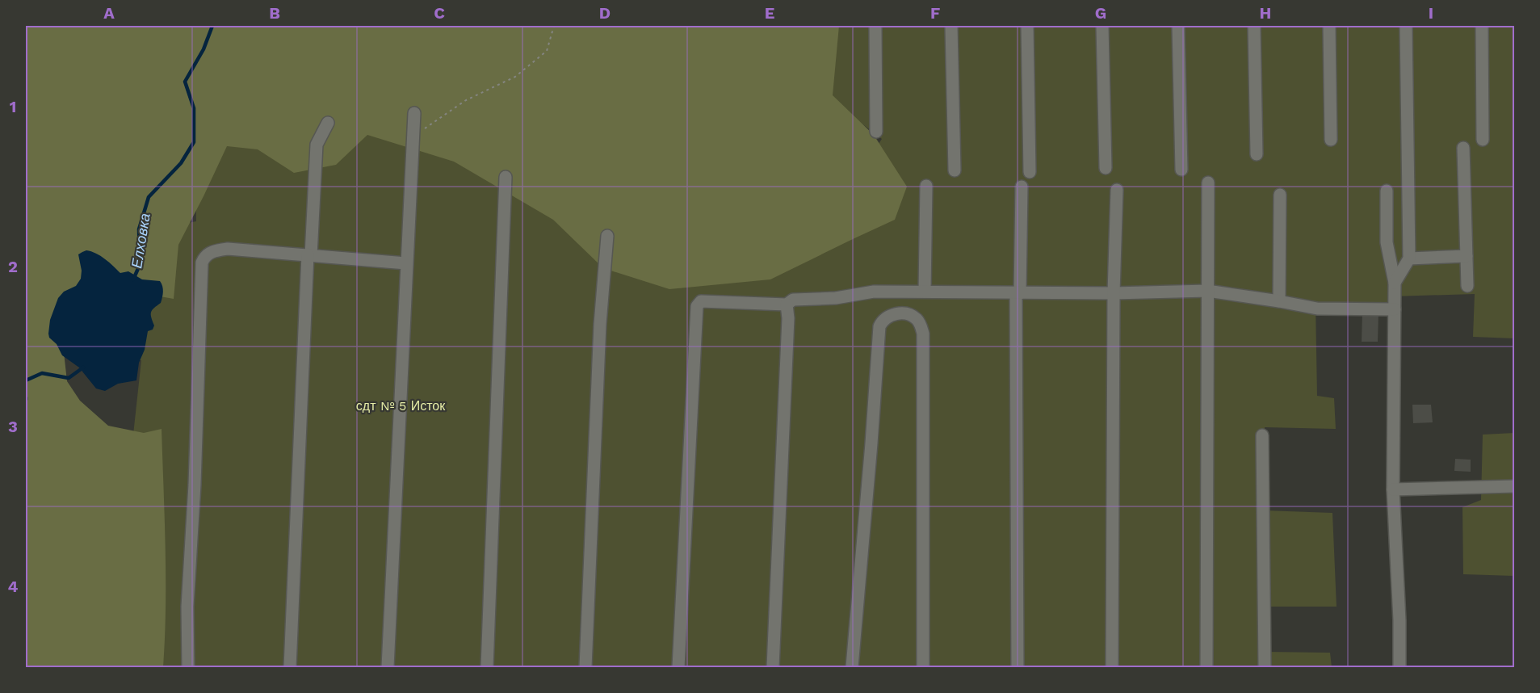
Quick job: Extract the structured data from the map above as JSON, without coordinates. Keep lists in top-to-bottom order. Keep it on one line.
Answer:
{"water":["Елховка"],"parks":["сдт № 5 Исток"],"grid":{"columns":["A","B","C","D","E","F","G","H","I"],"rows":["1","2","3","4"]}}
